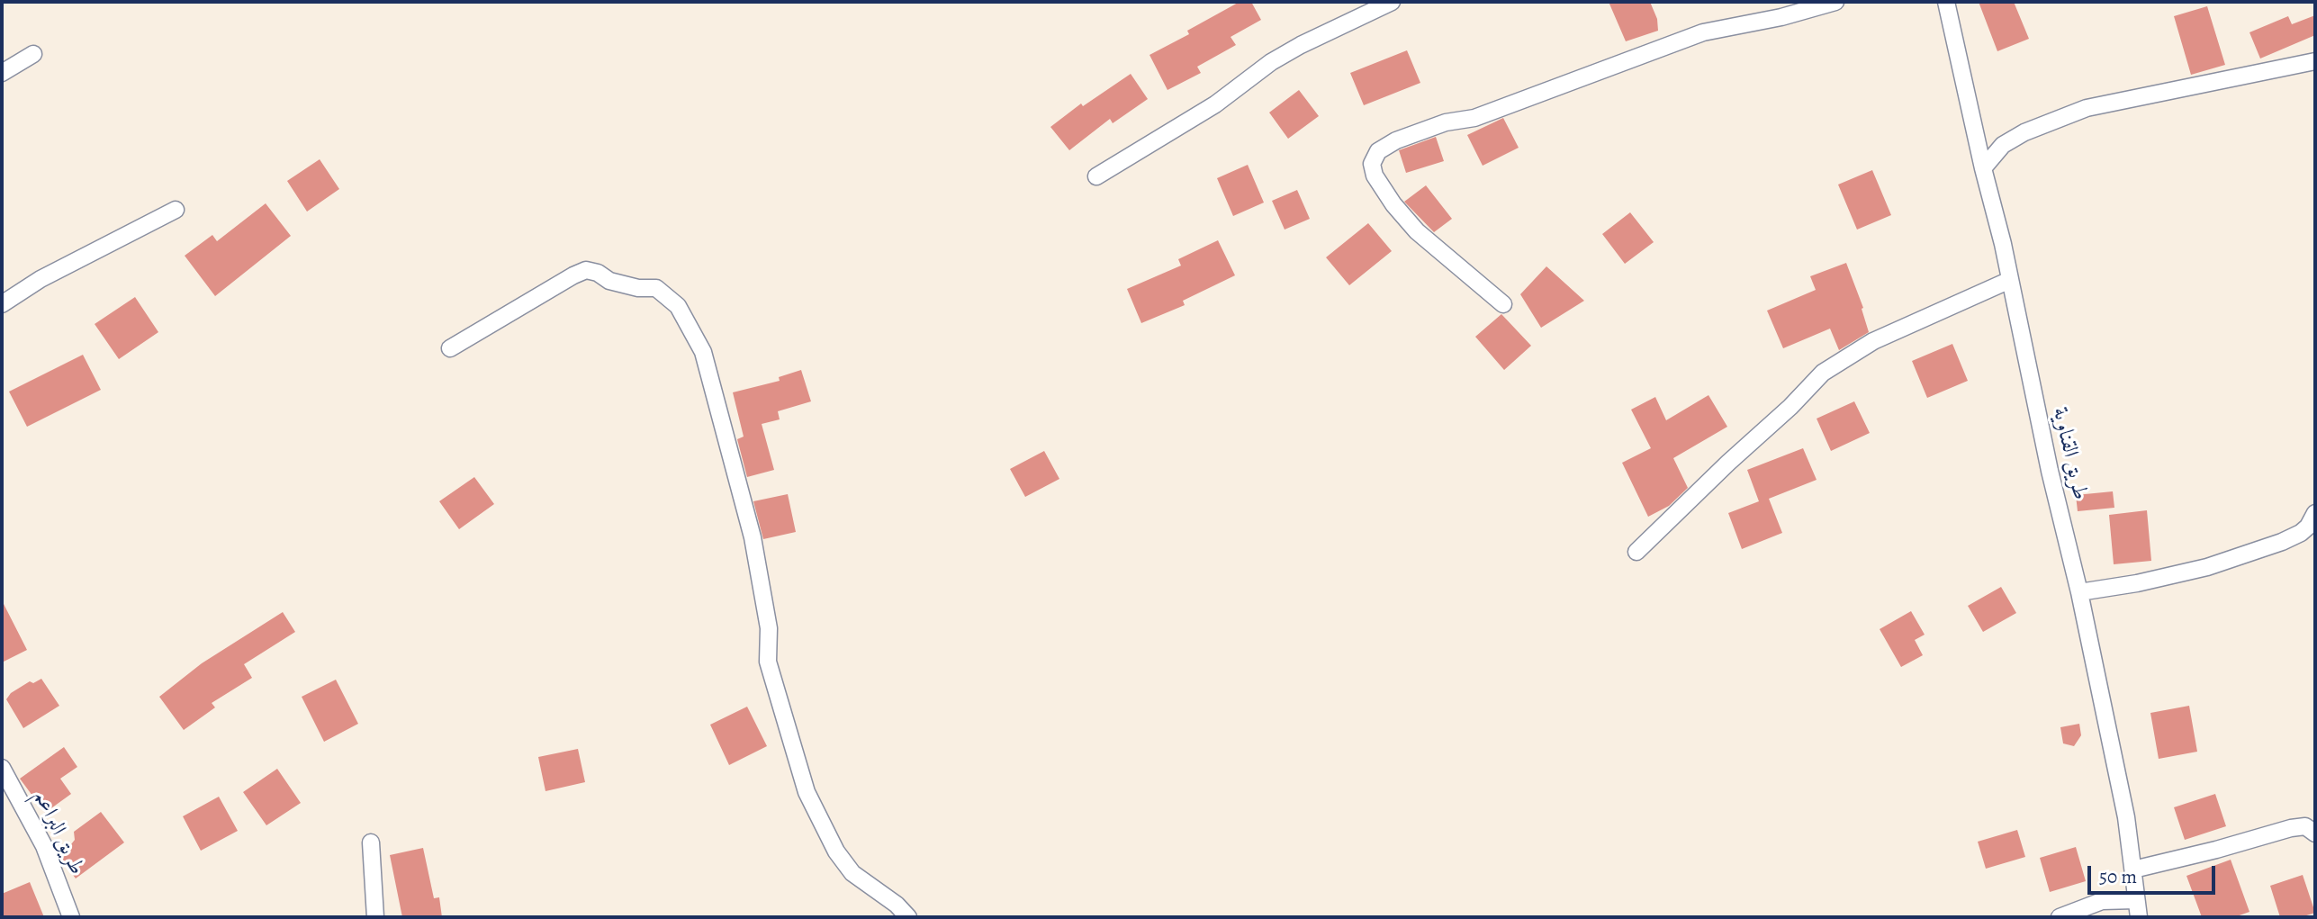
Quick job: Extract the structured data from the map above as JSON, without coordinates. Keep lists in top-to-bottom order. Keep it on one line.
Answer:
{"streets":{"street":["طريق القناوية","طريق البراعم"]},"scale_bar":"50 m"}
